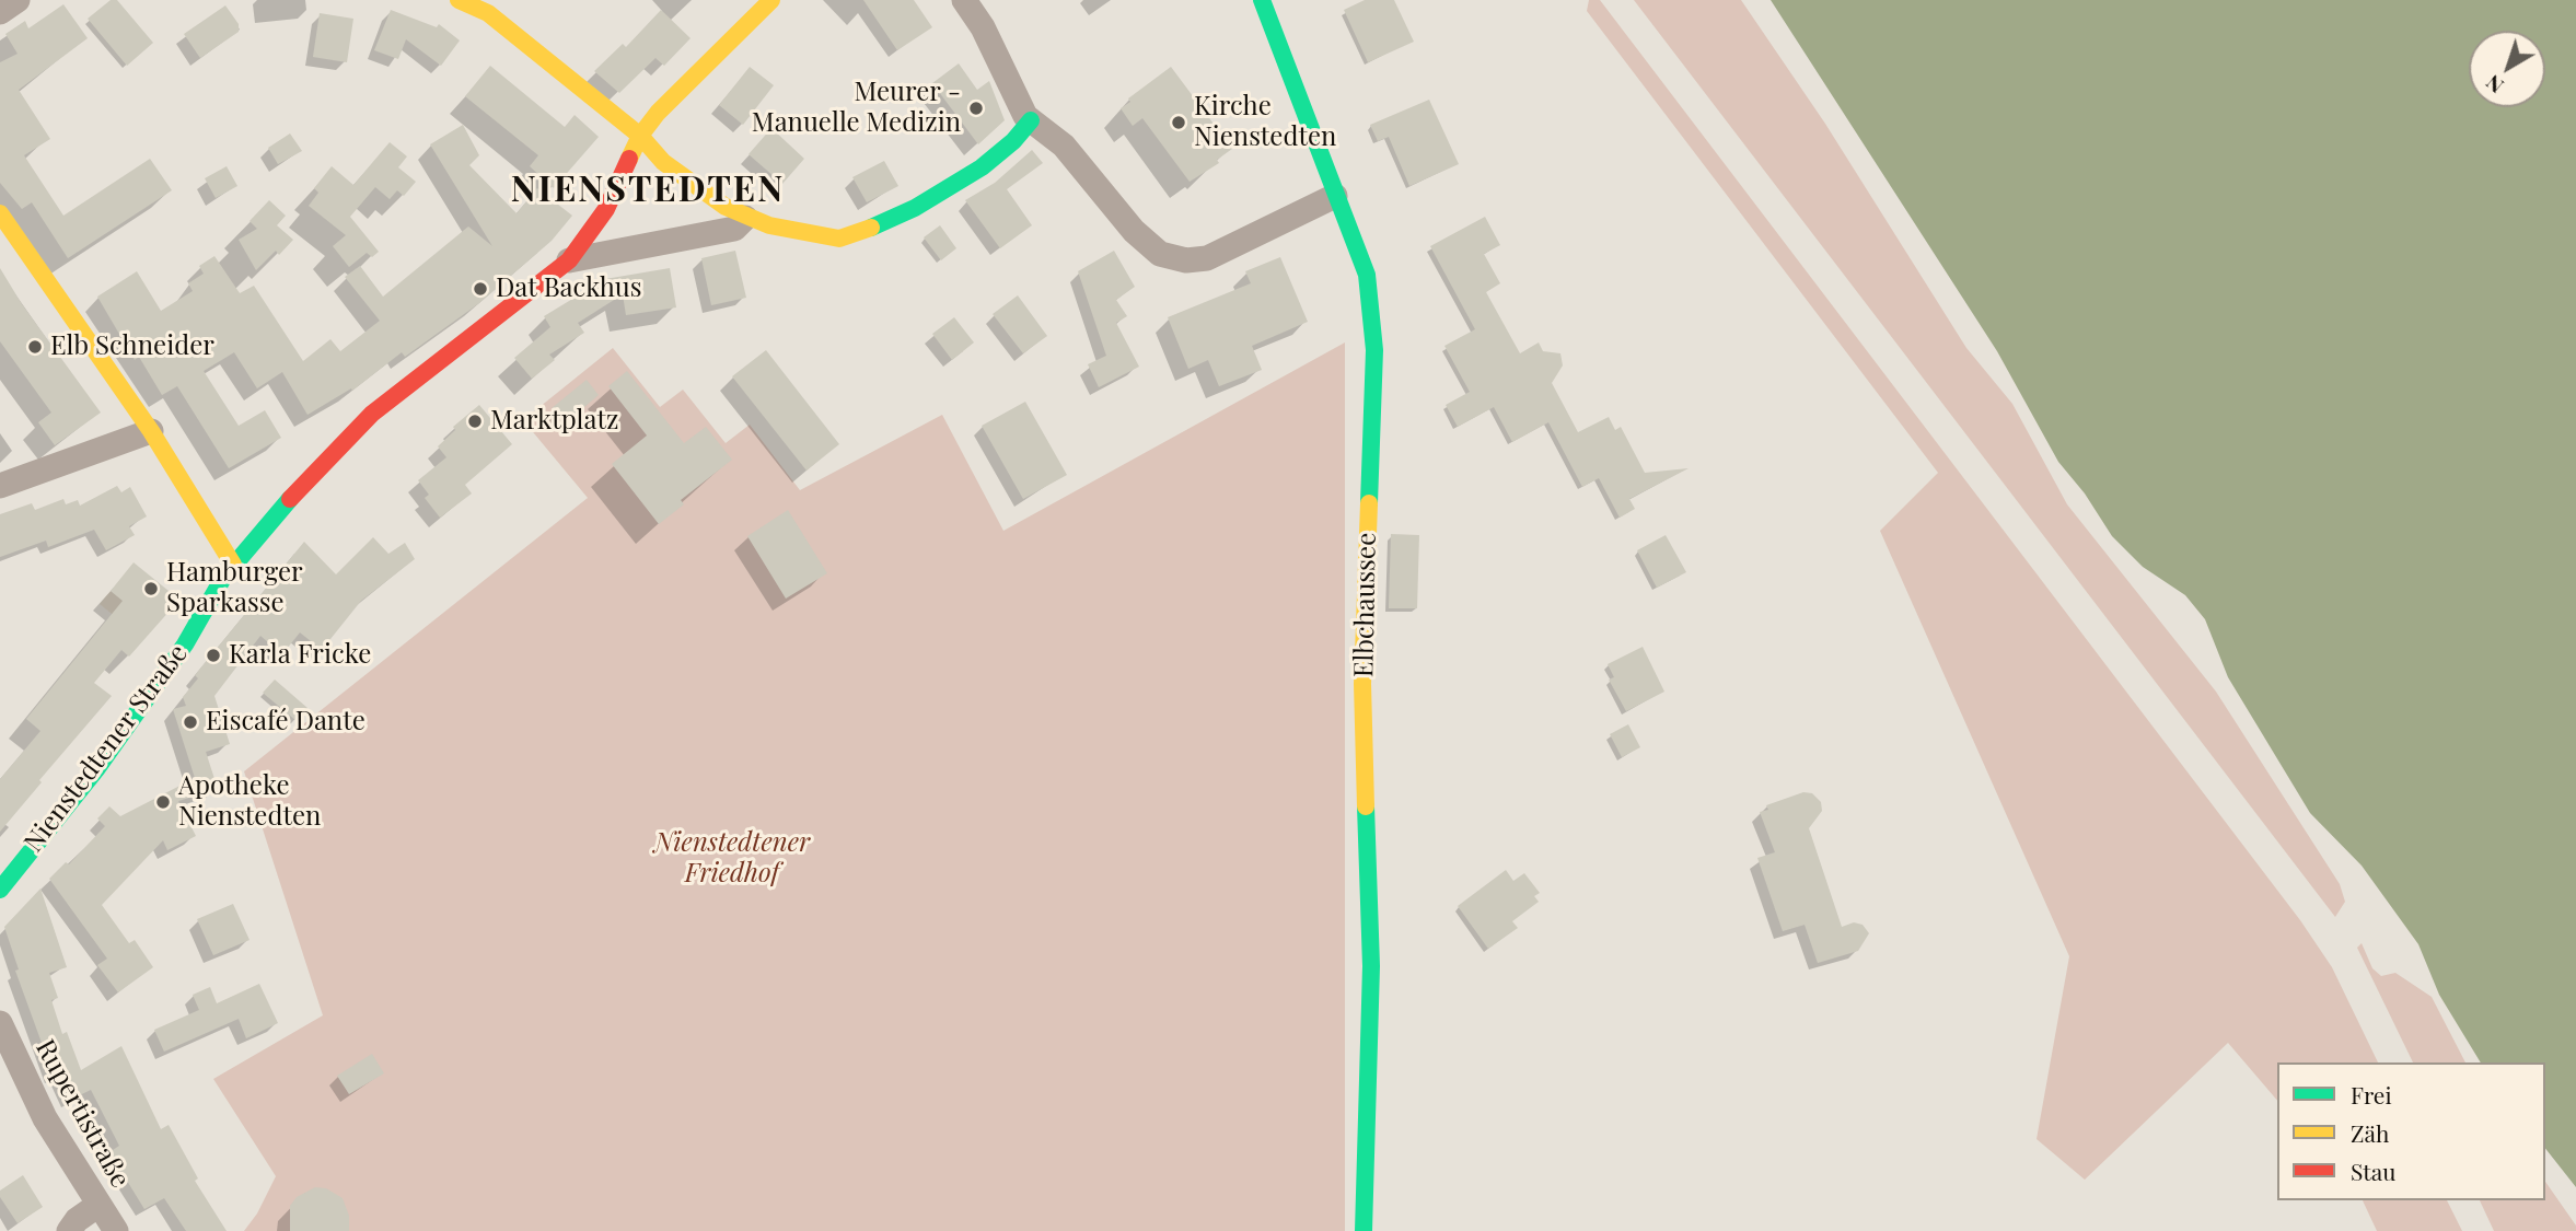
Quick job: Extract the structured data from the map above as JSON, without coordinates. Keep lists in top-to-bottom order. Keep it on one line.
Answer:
{"streets":{"street":["Elbchaussee","Nienstedtener Straße","Rupertistraße"]},"districts":["NIENSTEDTEN"],"parks":["Nienstedtener Friedhof"],"places":["Meurer - Manuelle Medizin","Kirche Nienstedten","Dat Backhus","Elb Schneider","Marktplatz","Hamburger Sparkasse","Karla Fricke","Eiscafé Dante","Apotheke Nienstedten"],"legend":["Frei","Zäh","Stau"],"north":"bottom left"}
